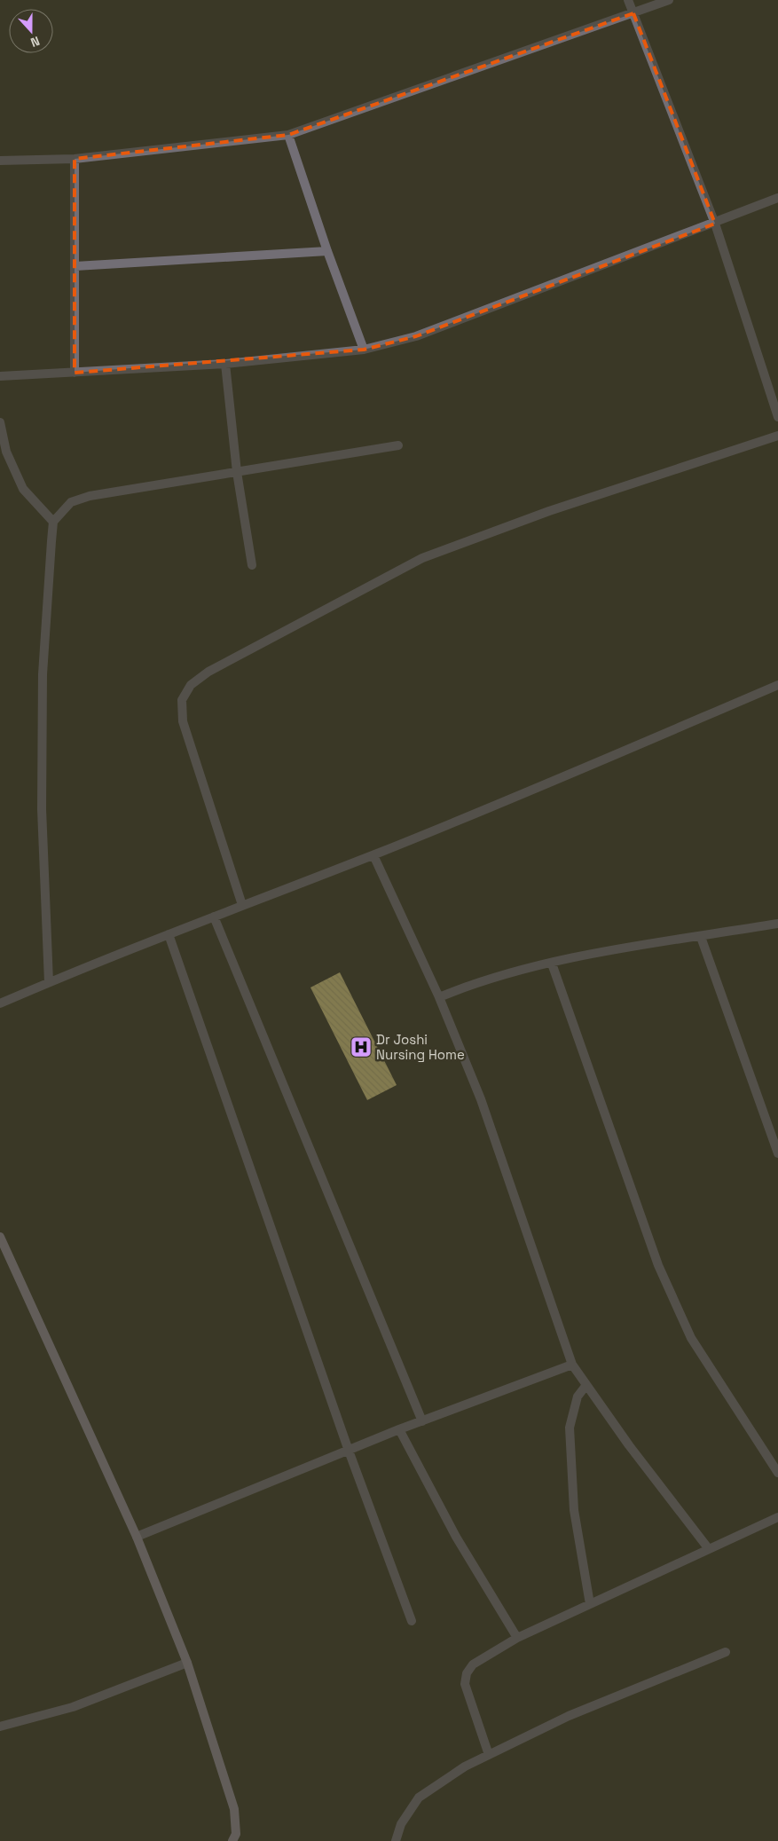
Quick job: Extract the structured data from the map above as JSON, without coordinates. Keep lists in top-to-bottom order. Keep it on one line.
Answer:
{"places":{"hospital":["Dr Joshi Nursing Home"]},"north":"bottom"}
